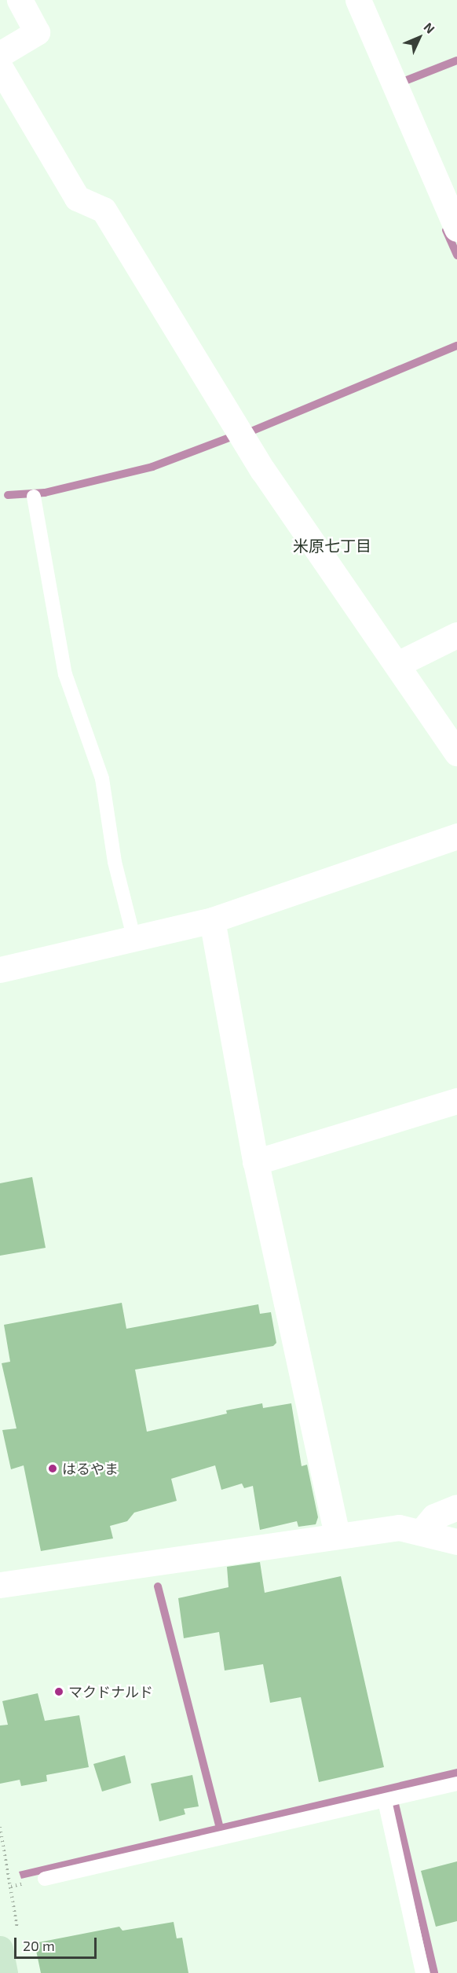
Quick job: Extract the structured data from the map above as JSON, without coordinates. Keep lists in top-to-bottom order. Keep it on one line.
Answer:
{"districts":["米原七丁目"],"places":["はるやま","マクドナルド"],"scale_bar":"20 m","north":"top right"}
